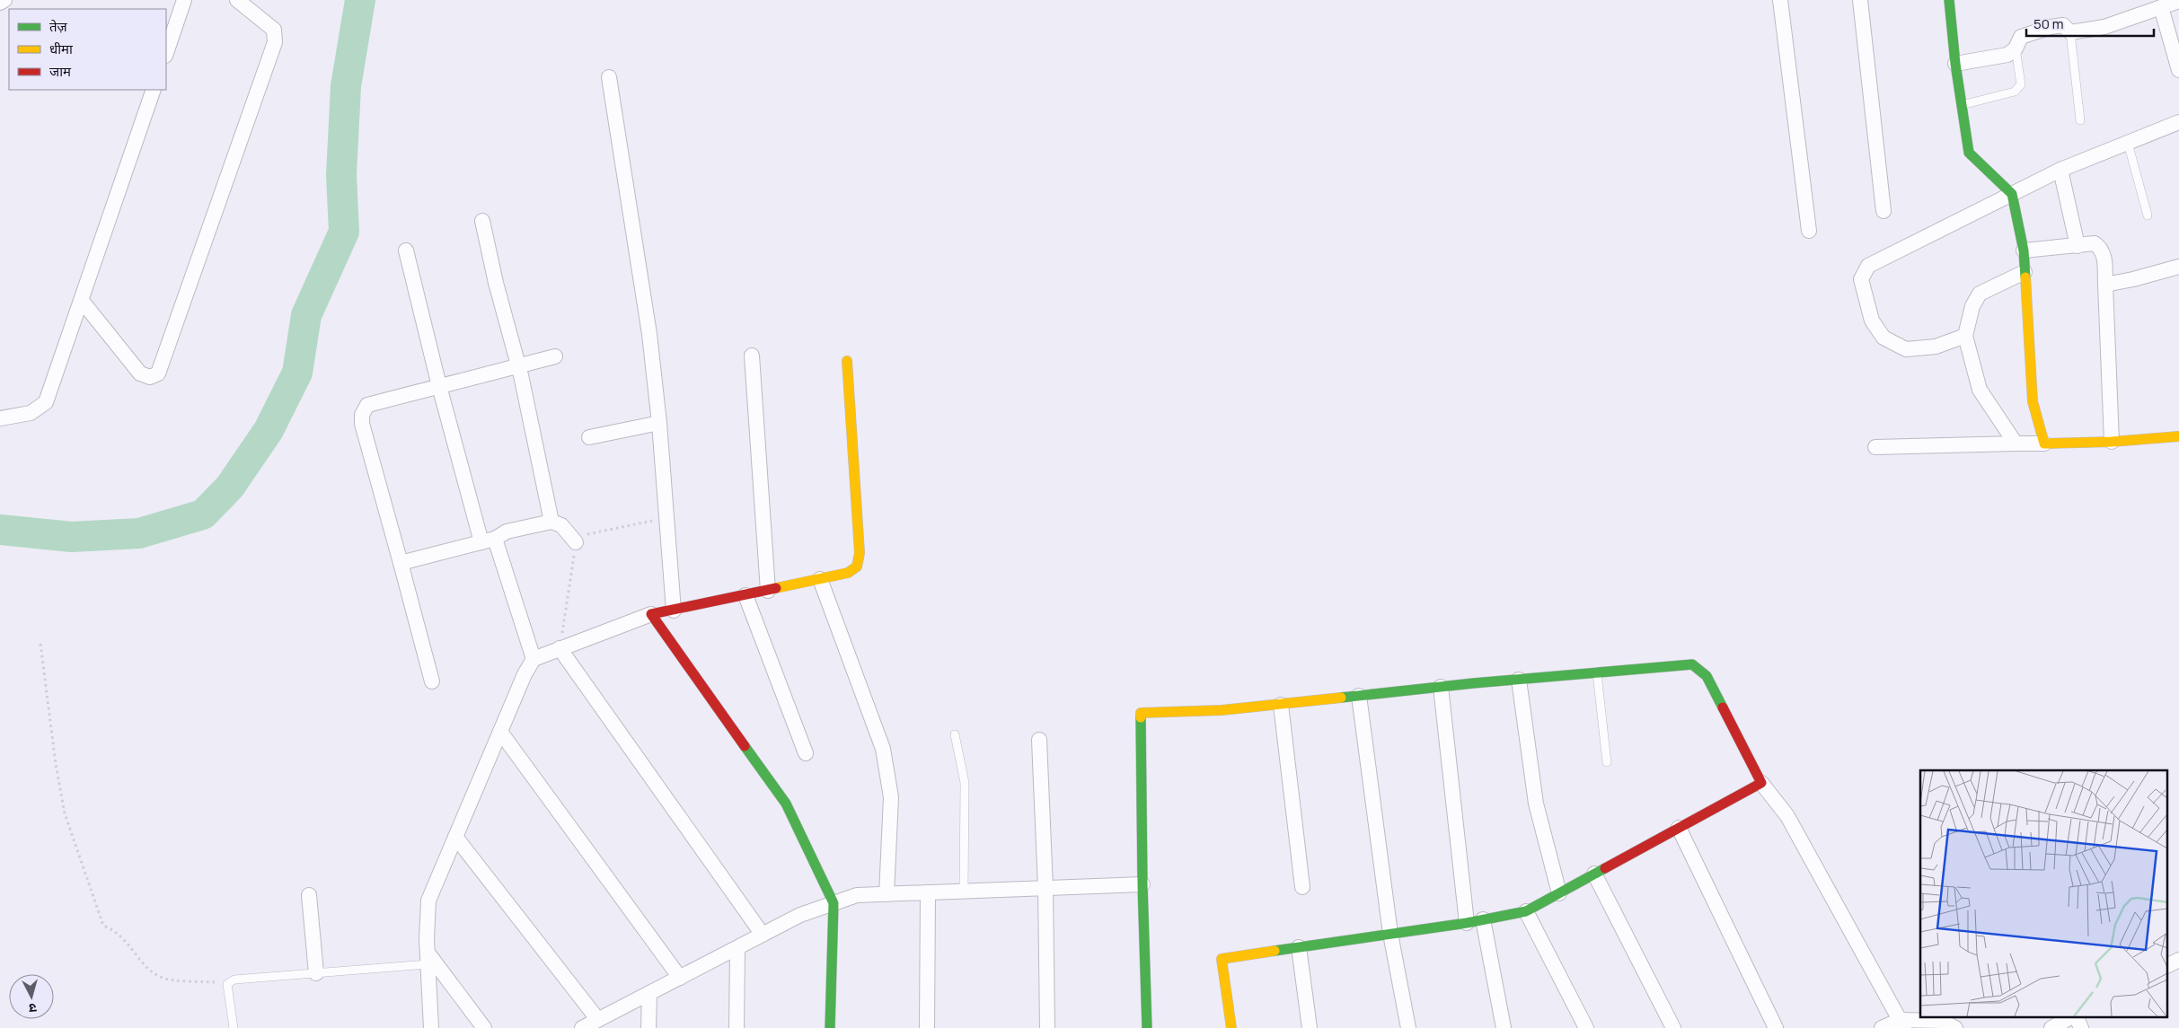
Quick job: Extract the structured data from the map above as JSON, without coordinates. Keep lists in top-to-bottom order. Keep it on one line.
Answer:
{"legend":["तेज़","धीमा","जाम"],"scale_bar":"50 m","north":"bottom"}
